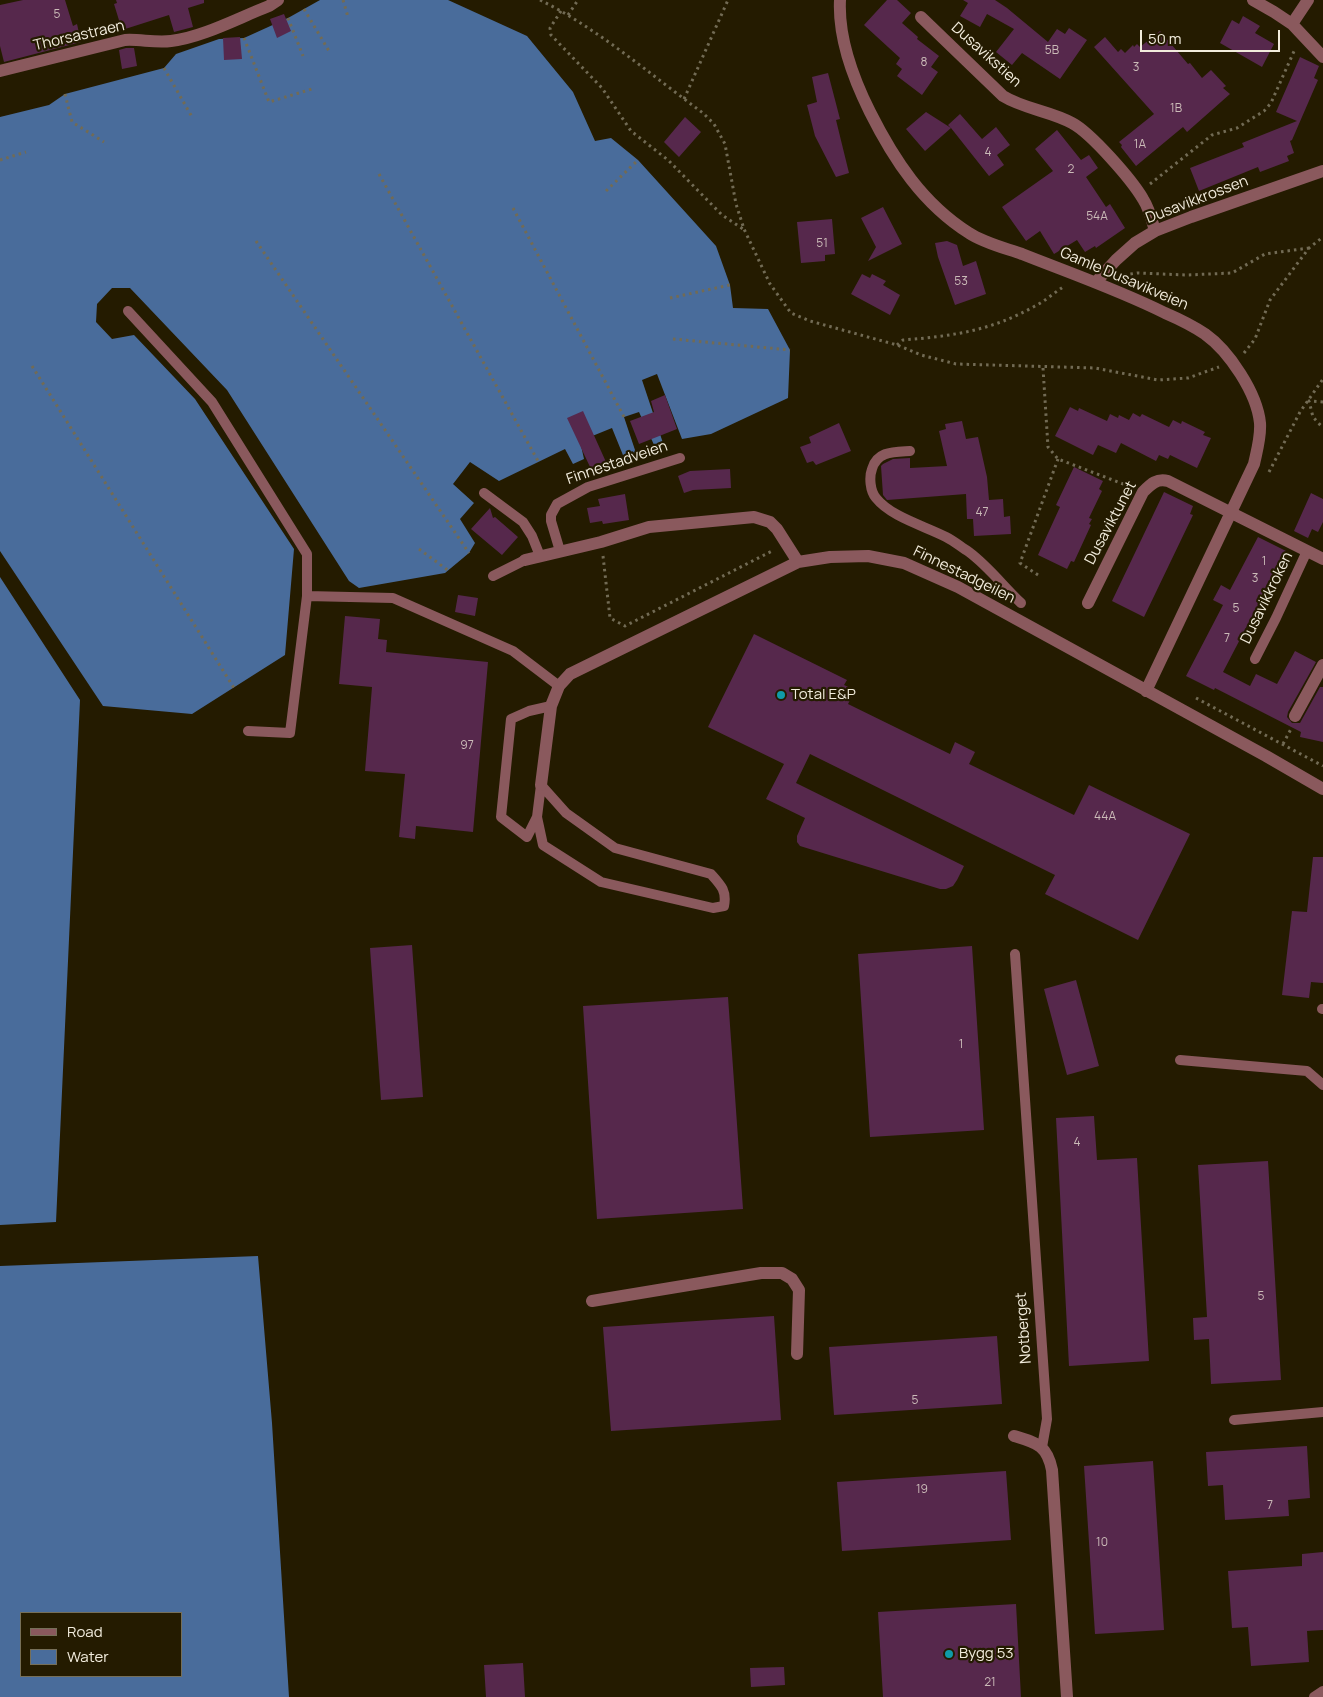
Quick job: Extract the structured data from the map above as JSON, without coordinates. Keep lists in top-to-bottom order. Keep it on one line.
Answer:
{"streets":{"street":["Thorsastraen","Dusavikstien","Dusavikkrossen","Gamle Dusavikveien","Dusaviktunet","Finnestadgeilen","Dusavikkroken"],"lane":["Finnestadveien","Notberget"]},"crossings":[["Dusavikstien","Dusavikkrossen"],["Dusavikkrossen","Gamle Dusavikveien"],["Gamle Dusavikveien","Dusaviktunet"],["Gamle Dusavikveien","Finnestadgeilen"],["Gamle Dusavikveien","Dusavikkroken"],["Dusaviktunet","Dusavikkroken"]],"places":["Total E&P","Bygg 53"],"house_numbers":["5","5B","8","3","1B","1A","4","2","54A","51","53","47","1","3","5","7","97","44A","1","4","5","5","19","7","10","21"],"legend":["Road","Water"],"scale_bar":"50 m"}
